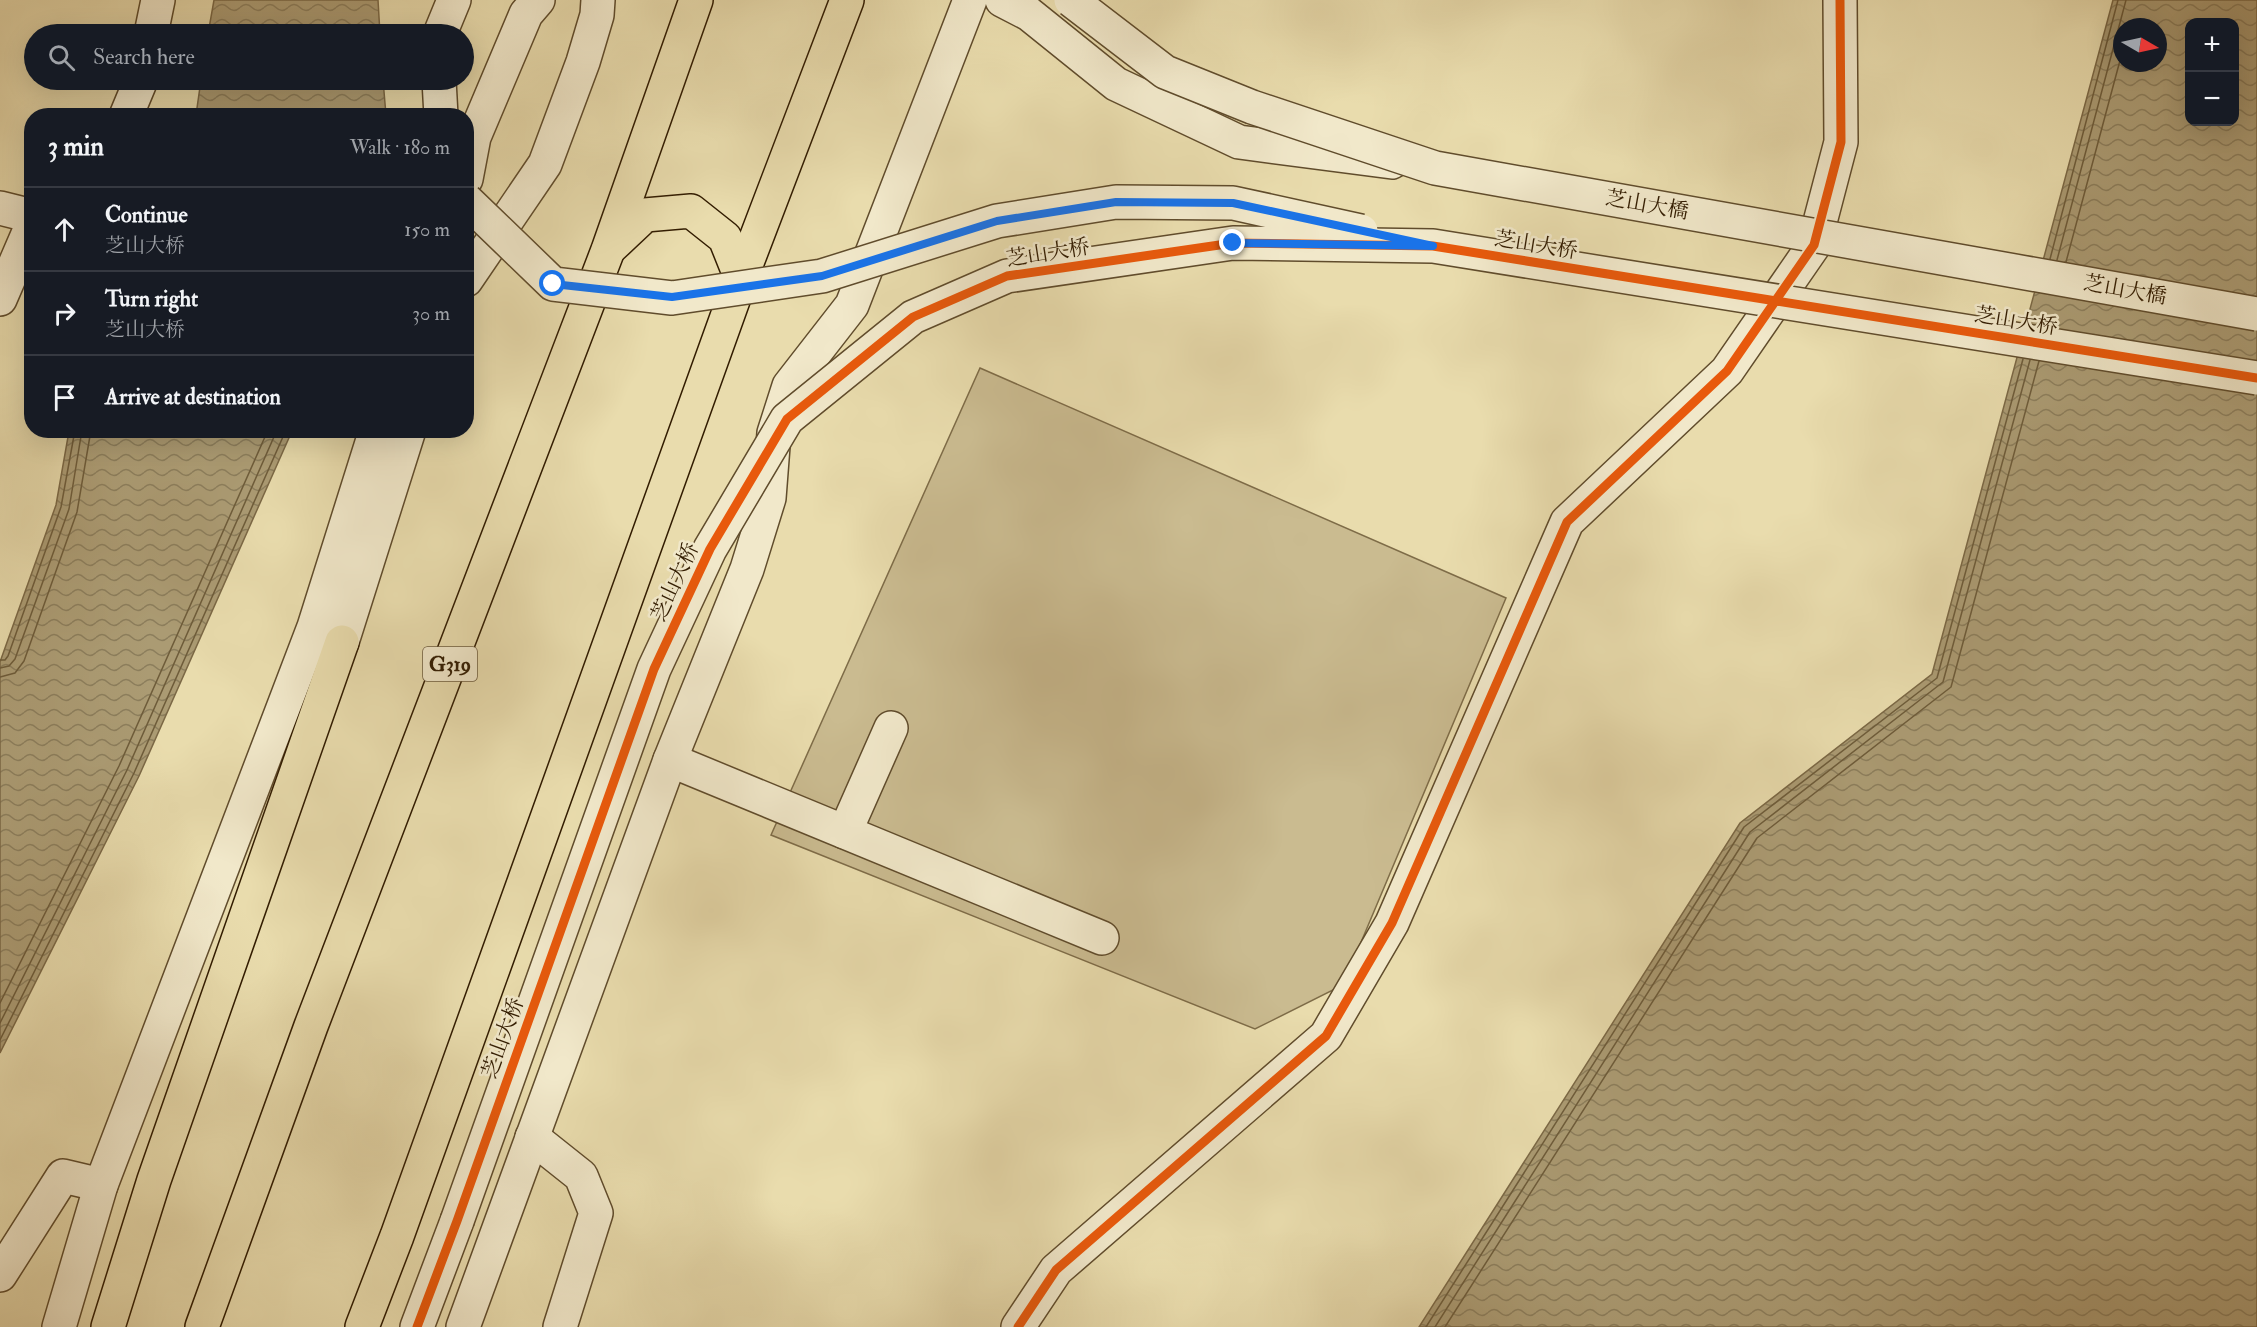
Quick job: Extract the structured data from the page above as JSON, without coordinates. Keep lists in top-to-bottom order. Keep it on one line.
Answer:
{"streets":{"highway":["G319"],"street":["芝山大橋","芝山大桥"]},"north":"right","page":{"map_buttons":["+","−"],"search":"Search here","heading":["3 min","Walk · 180 m"],"list":[["Continue","芝山大桥","150 m"],["Turn right","芝山大桥","30 m"],"Arrive at destination"]}}
